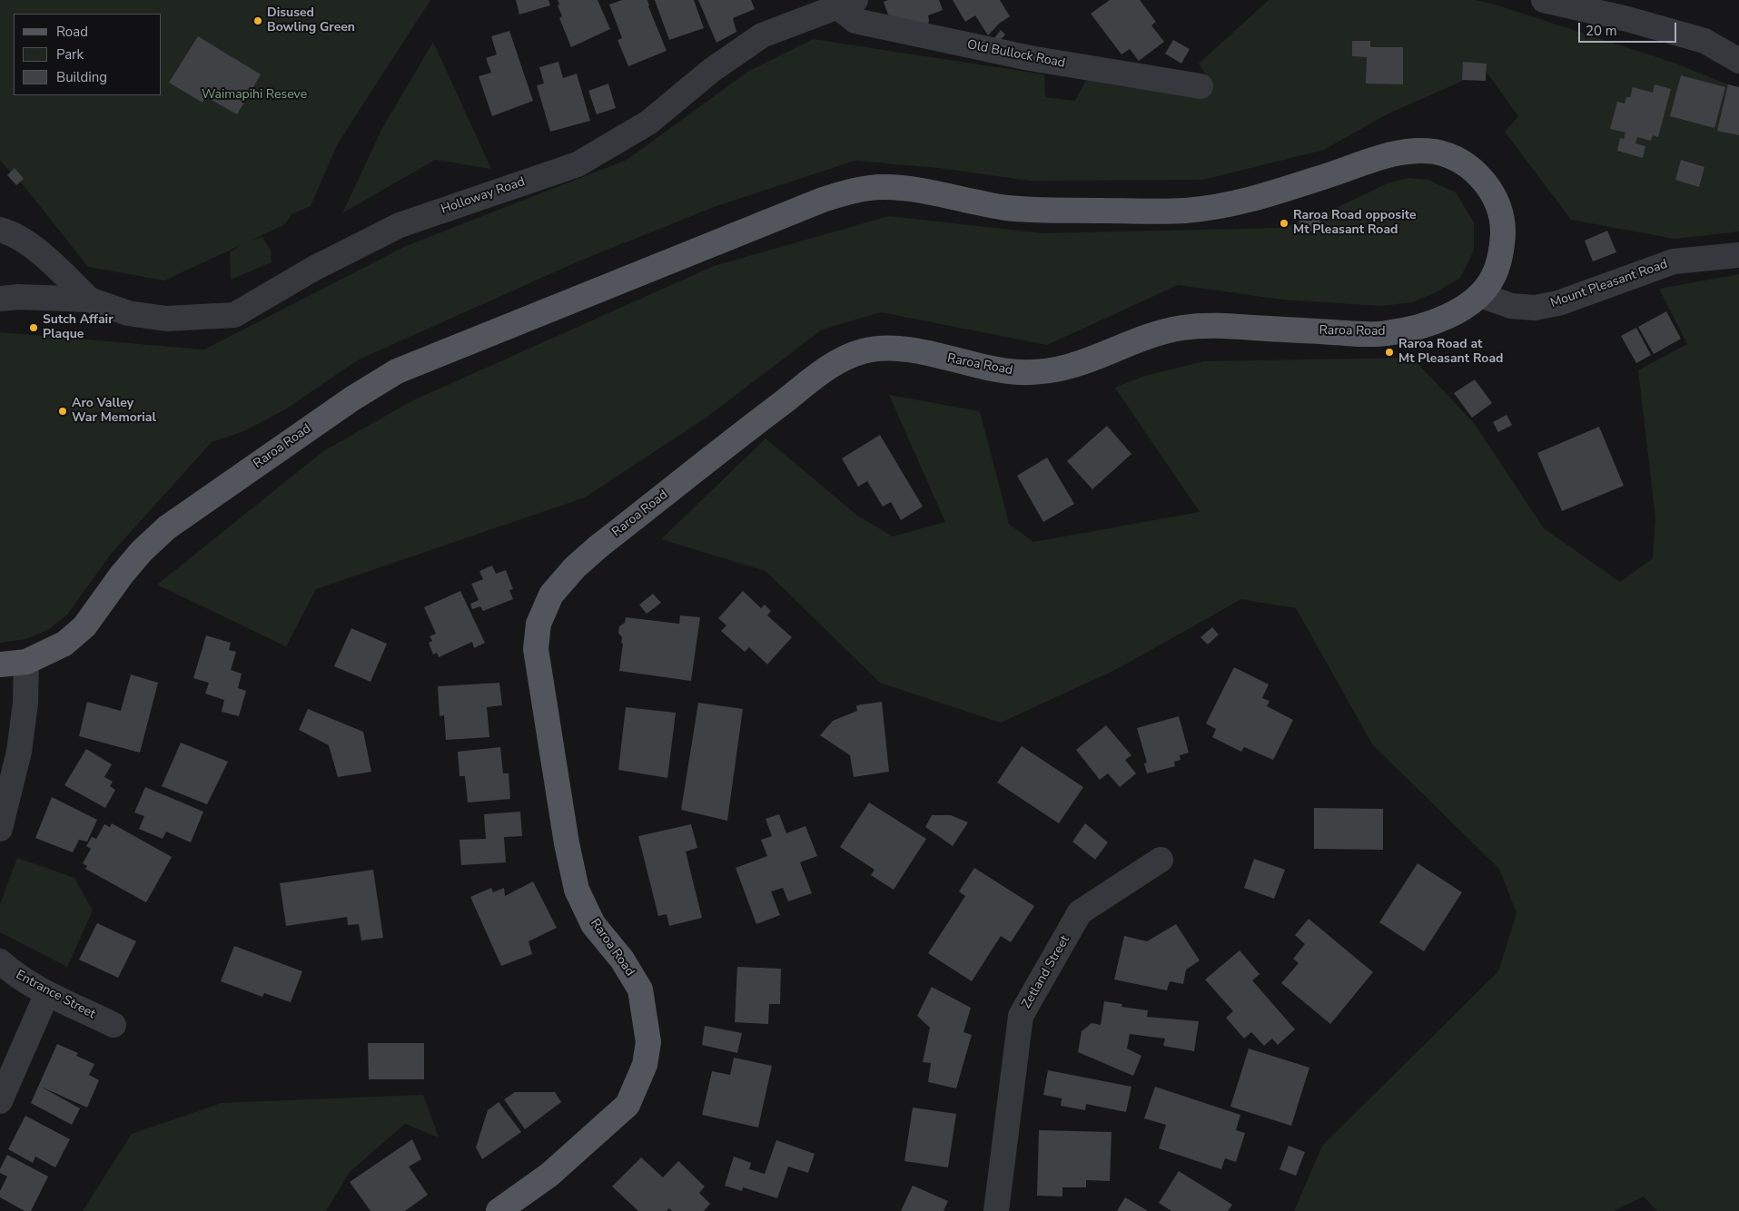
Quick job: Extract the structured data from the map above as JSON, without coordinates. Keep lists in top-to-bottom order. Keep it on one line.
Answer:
{"streets":{"main road":["Raroa Road"],"street":["Old Bullock Road","Holloway Road","Mount Pleasant Road","Zetland Street","Entrance Street"]},"crossings":[["Old Bullock Road","Holloway Road"],["Mount Pleasant Road","Raroa Road"]],"parks":["Waimapihi Reseve"],"places":["Disused Bowling Green","Raroa Road opposite Mt Pleasant Road","Sutch Affair Plaque","Raroa Road at Mt Pleasant Road","Aro Valley War Memorial"],"legend":["Road","Park","Building"],"scale_bar":"20 m"}
